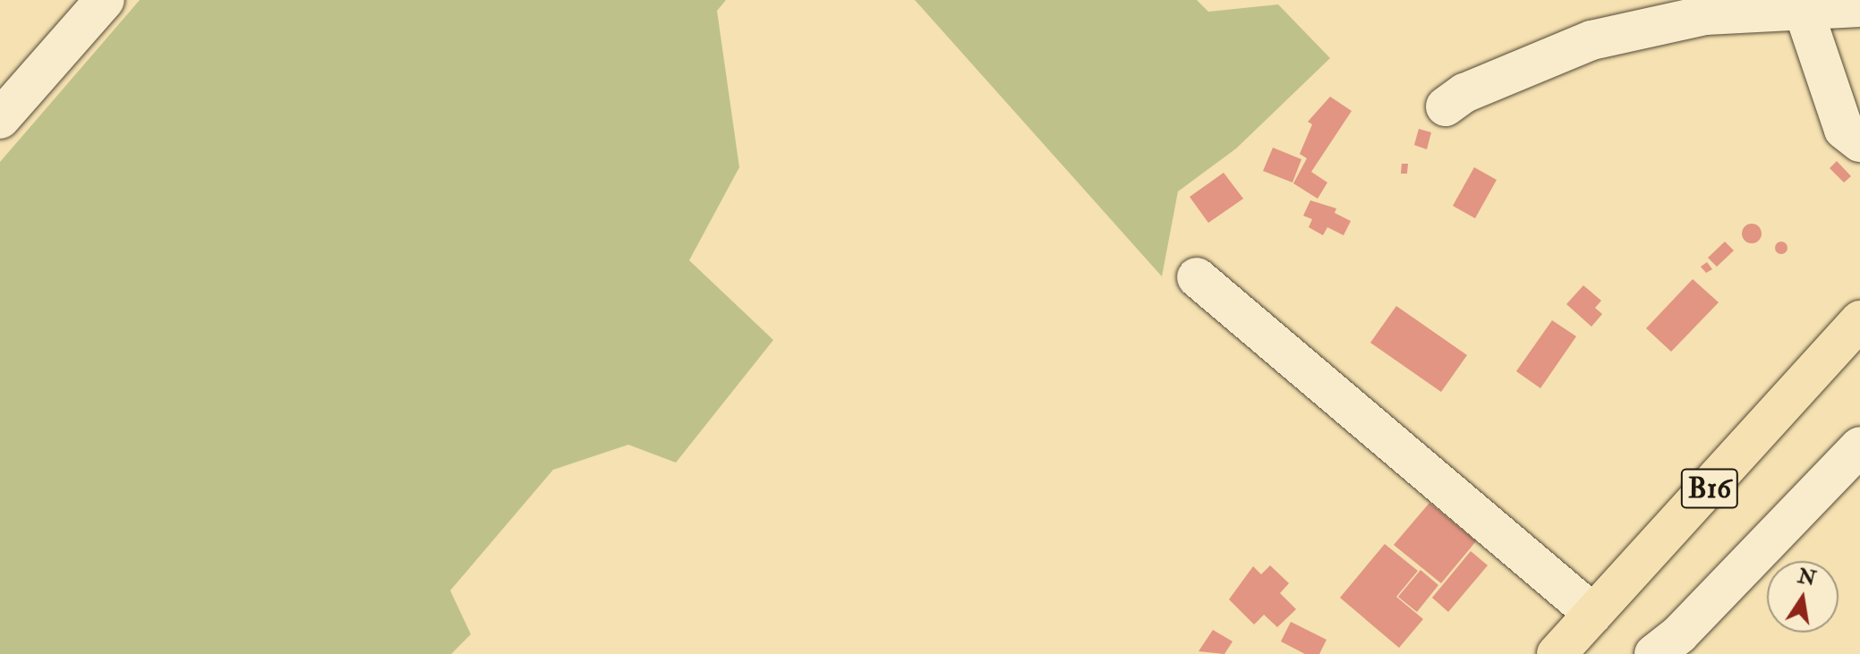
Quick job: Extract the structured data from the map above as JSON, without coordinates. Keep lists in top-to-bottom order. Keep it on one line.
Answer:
{"streets":{"main road":["B16"]},"north":"top"}
